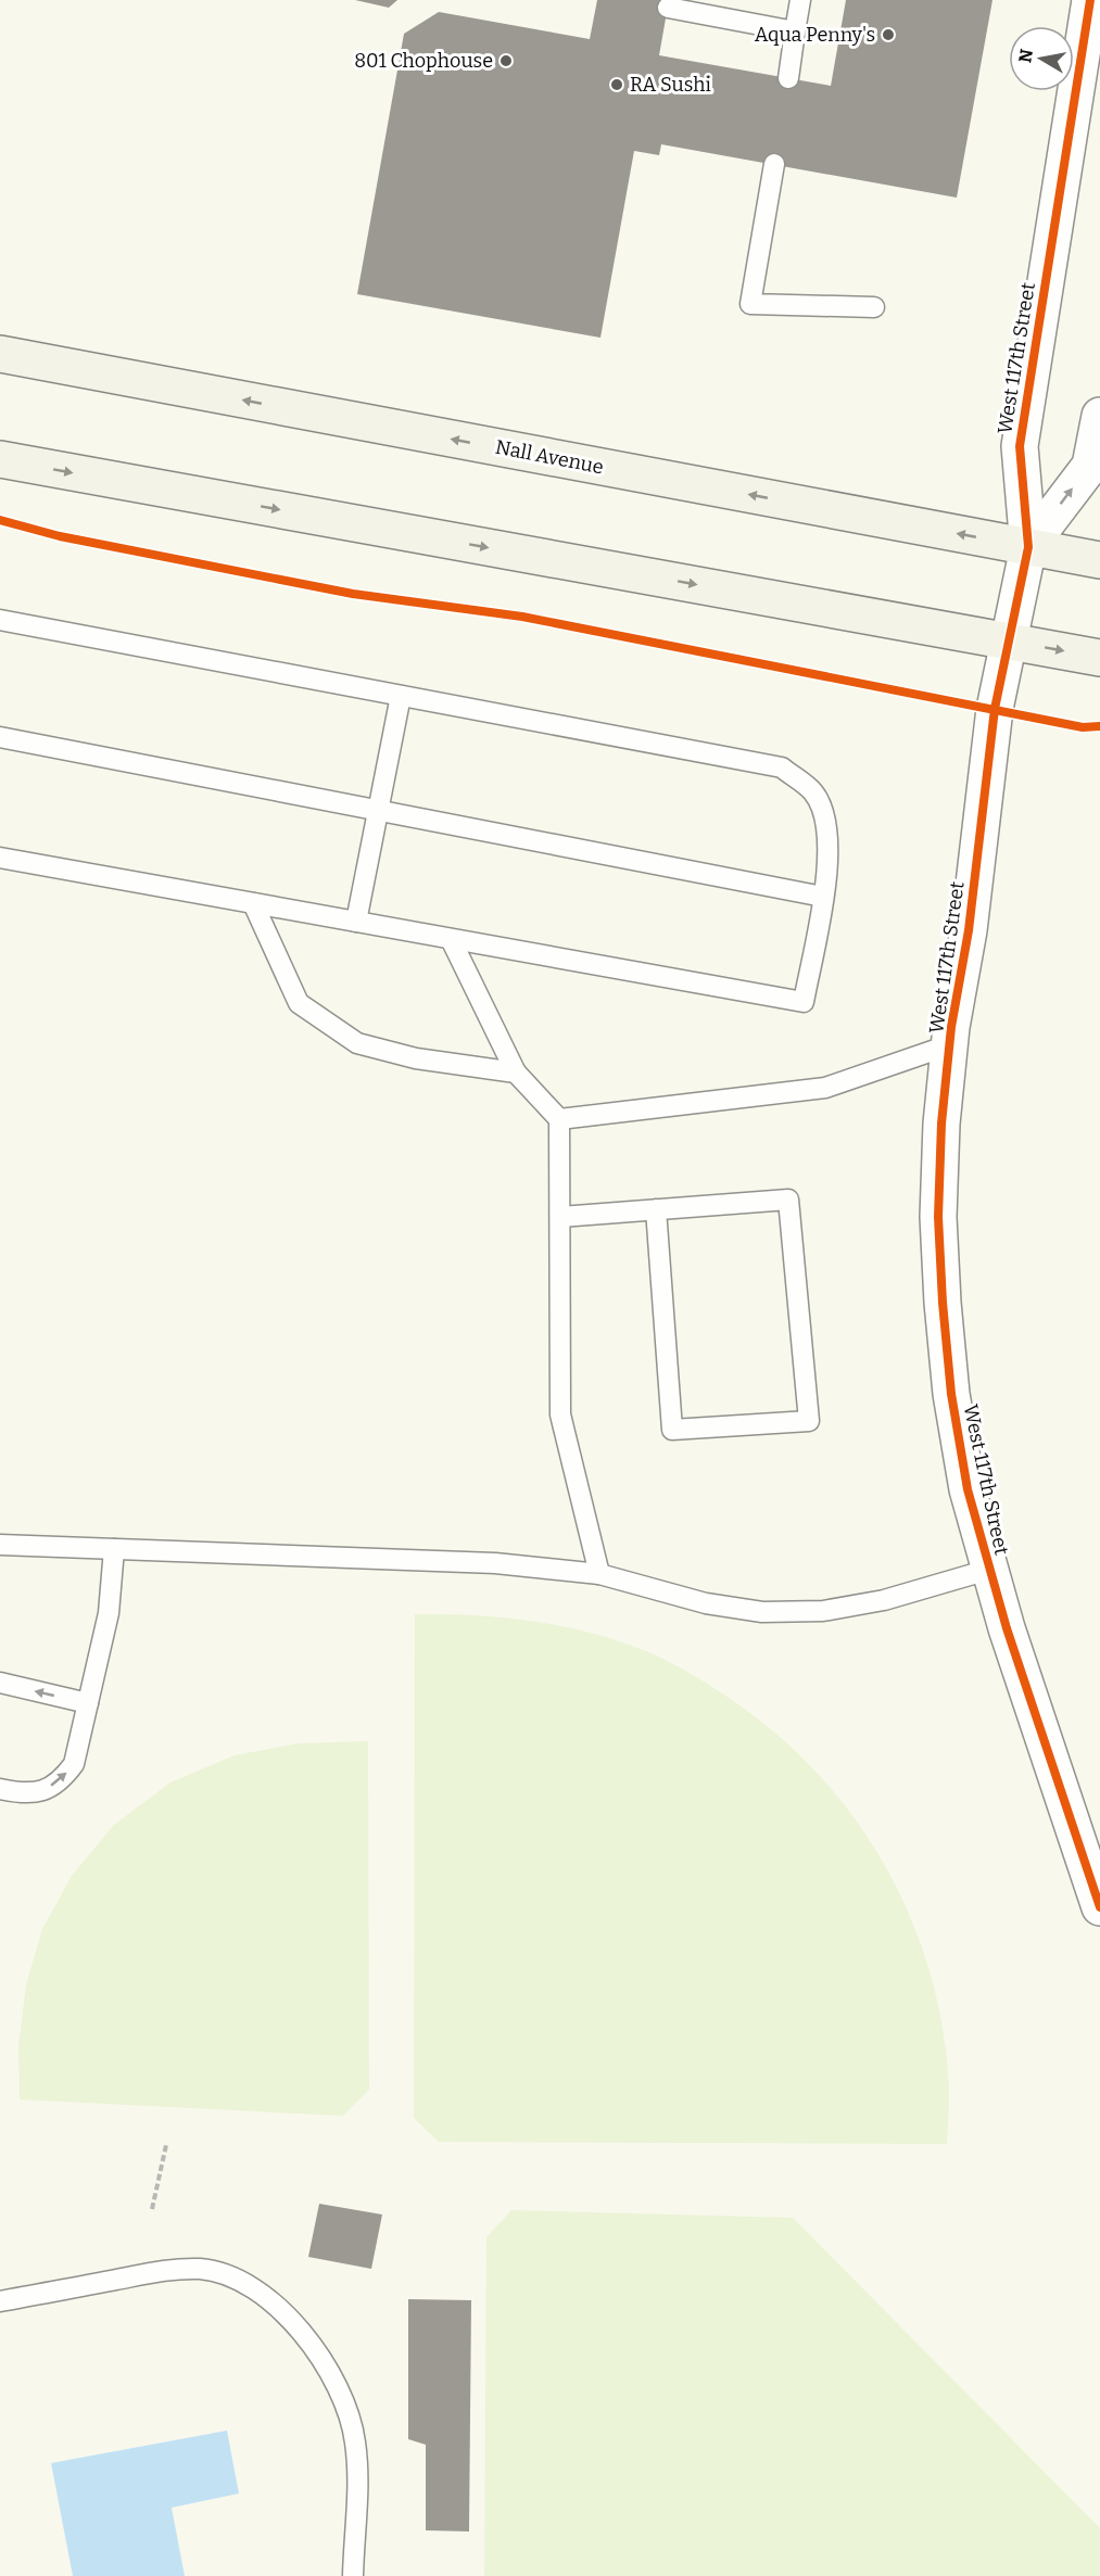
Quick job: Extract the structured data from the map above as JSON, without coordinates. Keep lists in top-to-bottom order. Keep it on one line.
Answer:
{"streets":{"main road":["Nall Avenue"],"street":["West 117th Street"]},"crossings":[["West 117th Street","Nall Avenue"]],"places":["Aqua Penny's","801 Chophouse","RA Sushi"],"north":"left"}
